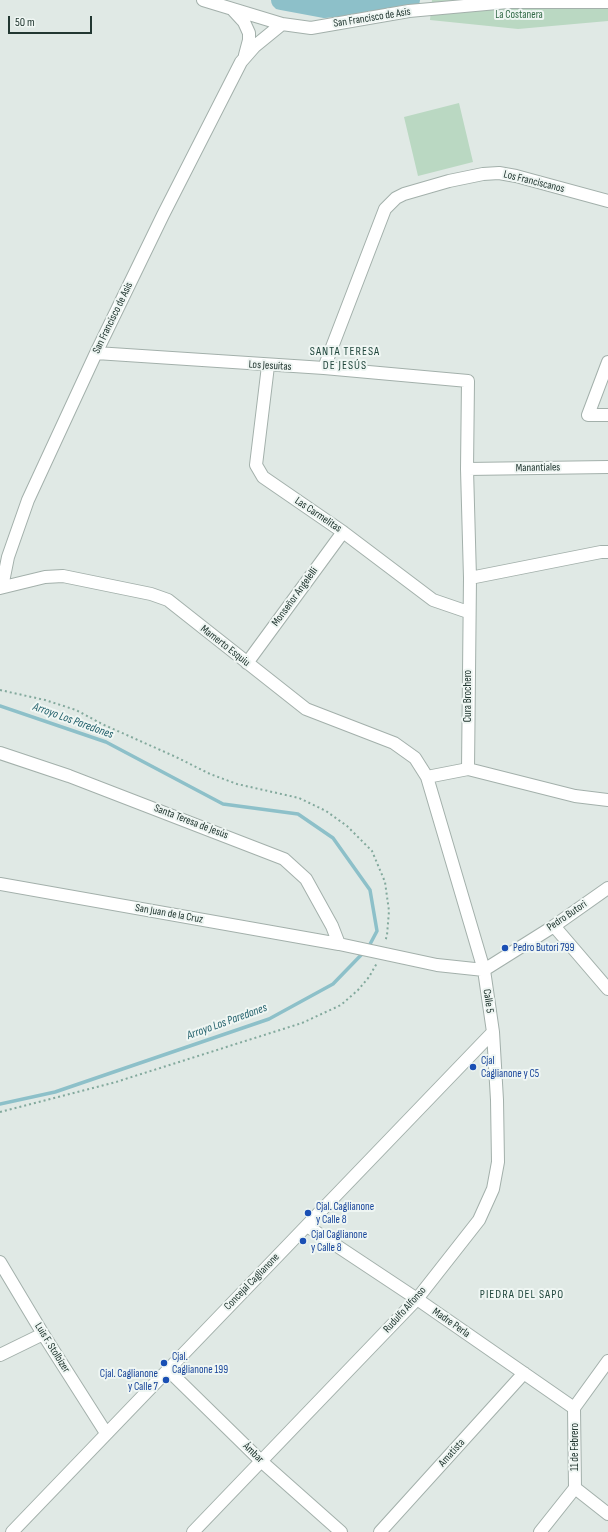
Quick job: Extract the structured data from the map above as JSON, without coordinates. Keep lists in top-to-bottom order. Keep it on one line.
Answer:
{"streets":{"street":["San Francisco de Asis","Los Franciscanos","Los Jesuitas","Manantiales","Las Carmelitas","Monseñor Angelelli","Mamerto Esquiu","Cura Brochero","Santa Teresa de Jesús","San Juan de la Cruz","Pedro Butori","Calle 5","Concejal Caglianone","Rudulfo Alfonso","Madre Perla","Luis F. Stolbizer","11 de Febrero","Ámbar","Amatista"]},"crossings":[["San Francisco de Asis","Los Jesuitas"],["San Francisco de Asis","Mamerto Esquiu"],["Los Franciscanos","Los Jesuitas"],["Los Jesuitas","Las Carmelitas"],["Los Jesuitas","Cura Brochero"],["Manantiales","Cura Brochero"],["Las Carmelitas","Monseñor Angelelli"],["Las Carmelitas","Cura Brochero"],["Monseñor Angelelli","Mamerto Esquiu"],["Santa Teresa de Jesús","San Juan de la Cruz"],["San Juan de la Cruz","Pedro Butori"],["San Juan de la Cruz","Calle 5"],["Pedro Butori","Calle 5"],["Calle 5","Concejal Caglianone"],["Calle 5","Rudulfo Alfonso"],["Concejal Caglianone","Rudulfo Alfonso"],["Concejal Caglianone","Madre Perla"],["Concejal Caglianone","Luis F. Stolbizer"],["Concejal Caglianone","Ámbar"],["Rudulfo Alfonso","Madre Perla"],["Rudulfo Alfonso","Ámbar"],["Madre Perla","11 de Febrero"],["Madre Perla","Amatista"]],"districts":["SANTA TERESA DE JESÚS","PIEDRA DEL SAPO"],"water":["Arroyo Los Paredones"],"parks":["La Costanera"],"places":["Pedro Butori 799","Cjal Caglianone y C5","Cjal. Caglianone y Calle 8","Cjal Caglianone y Calle 8","Cjal. Caglianone 199","Cjal. Caglianone y Calle 7"],"scale_bar":"50 m"}
